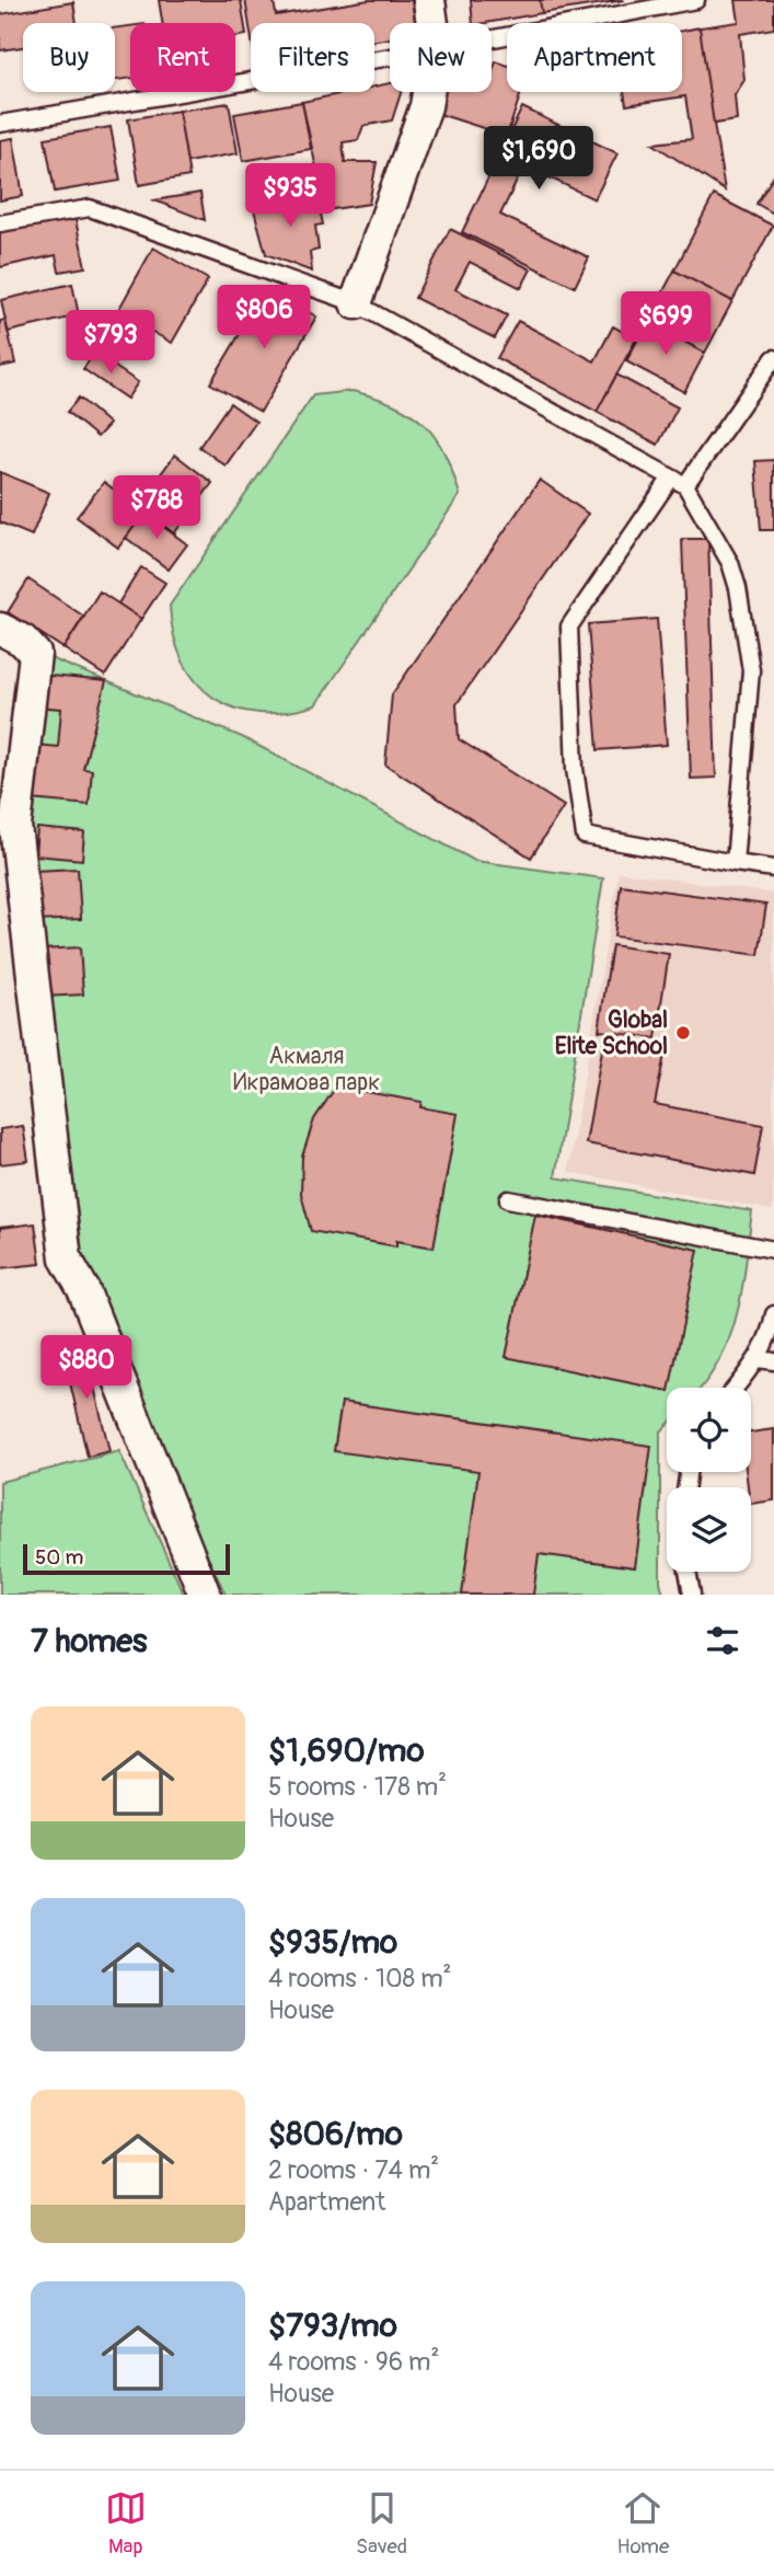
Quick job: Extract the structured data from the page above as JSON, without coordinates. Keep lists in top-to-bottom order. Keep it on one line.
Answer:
{"parks":["Акмаля Икрамова парк"],"places":["Global Elite School"],"scale_bar":"50 m","page":{"chip":["Buy","Rent","Filters","New","Apartment"],"price":["$1,690","$935","$806","$699","$793","$788","$880"],"scale":"50 m","heading":"7 homes","list":[{"name":"$1,690/mo","note":"5 rooms · 178 m² · House"},{"name":"$935/mo","note":"4 rooms · 108 m² · House"},{"name":"$806/mo","note":"2 rooms · 74 m² · Apartment"},{"name":"$793/mo","note":"4 rooms · 96 m² · House"}],"tabs":["Map","Saved","Home"]}}
